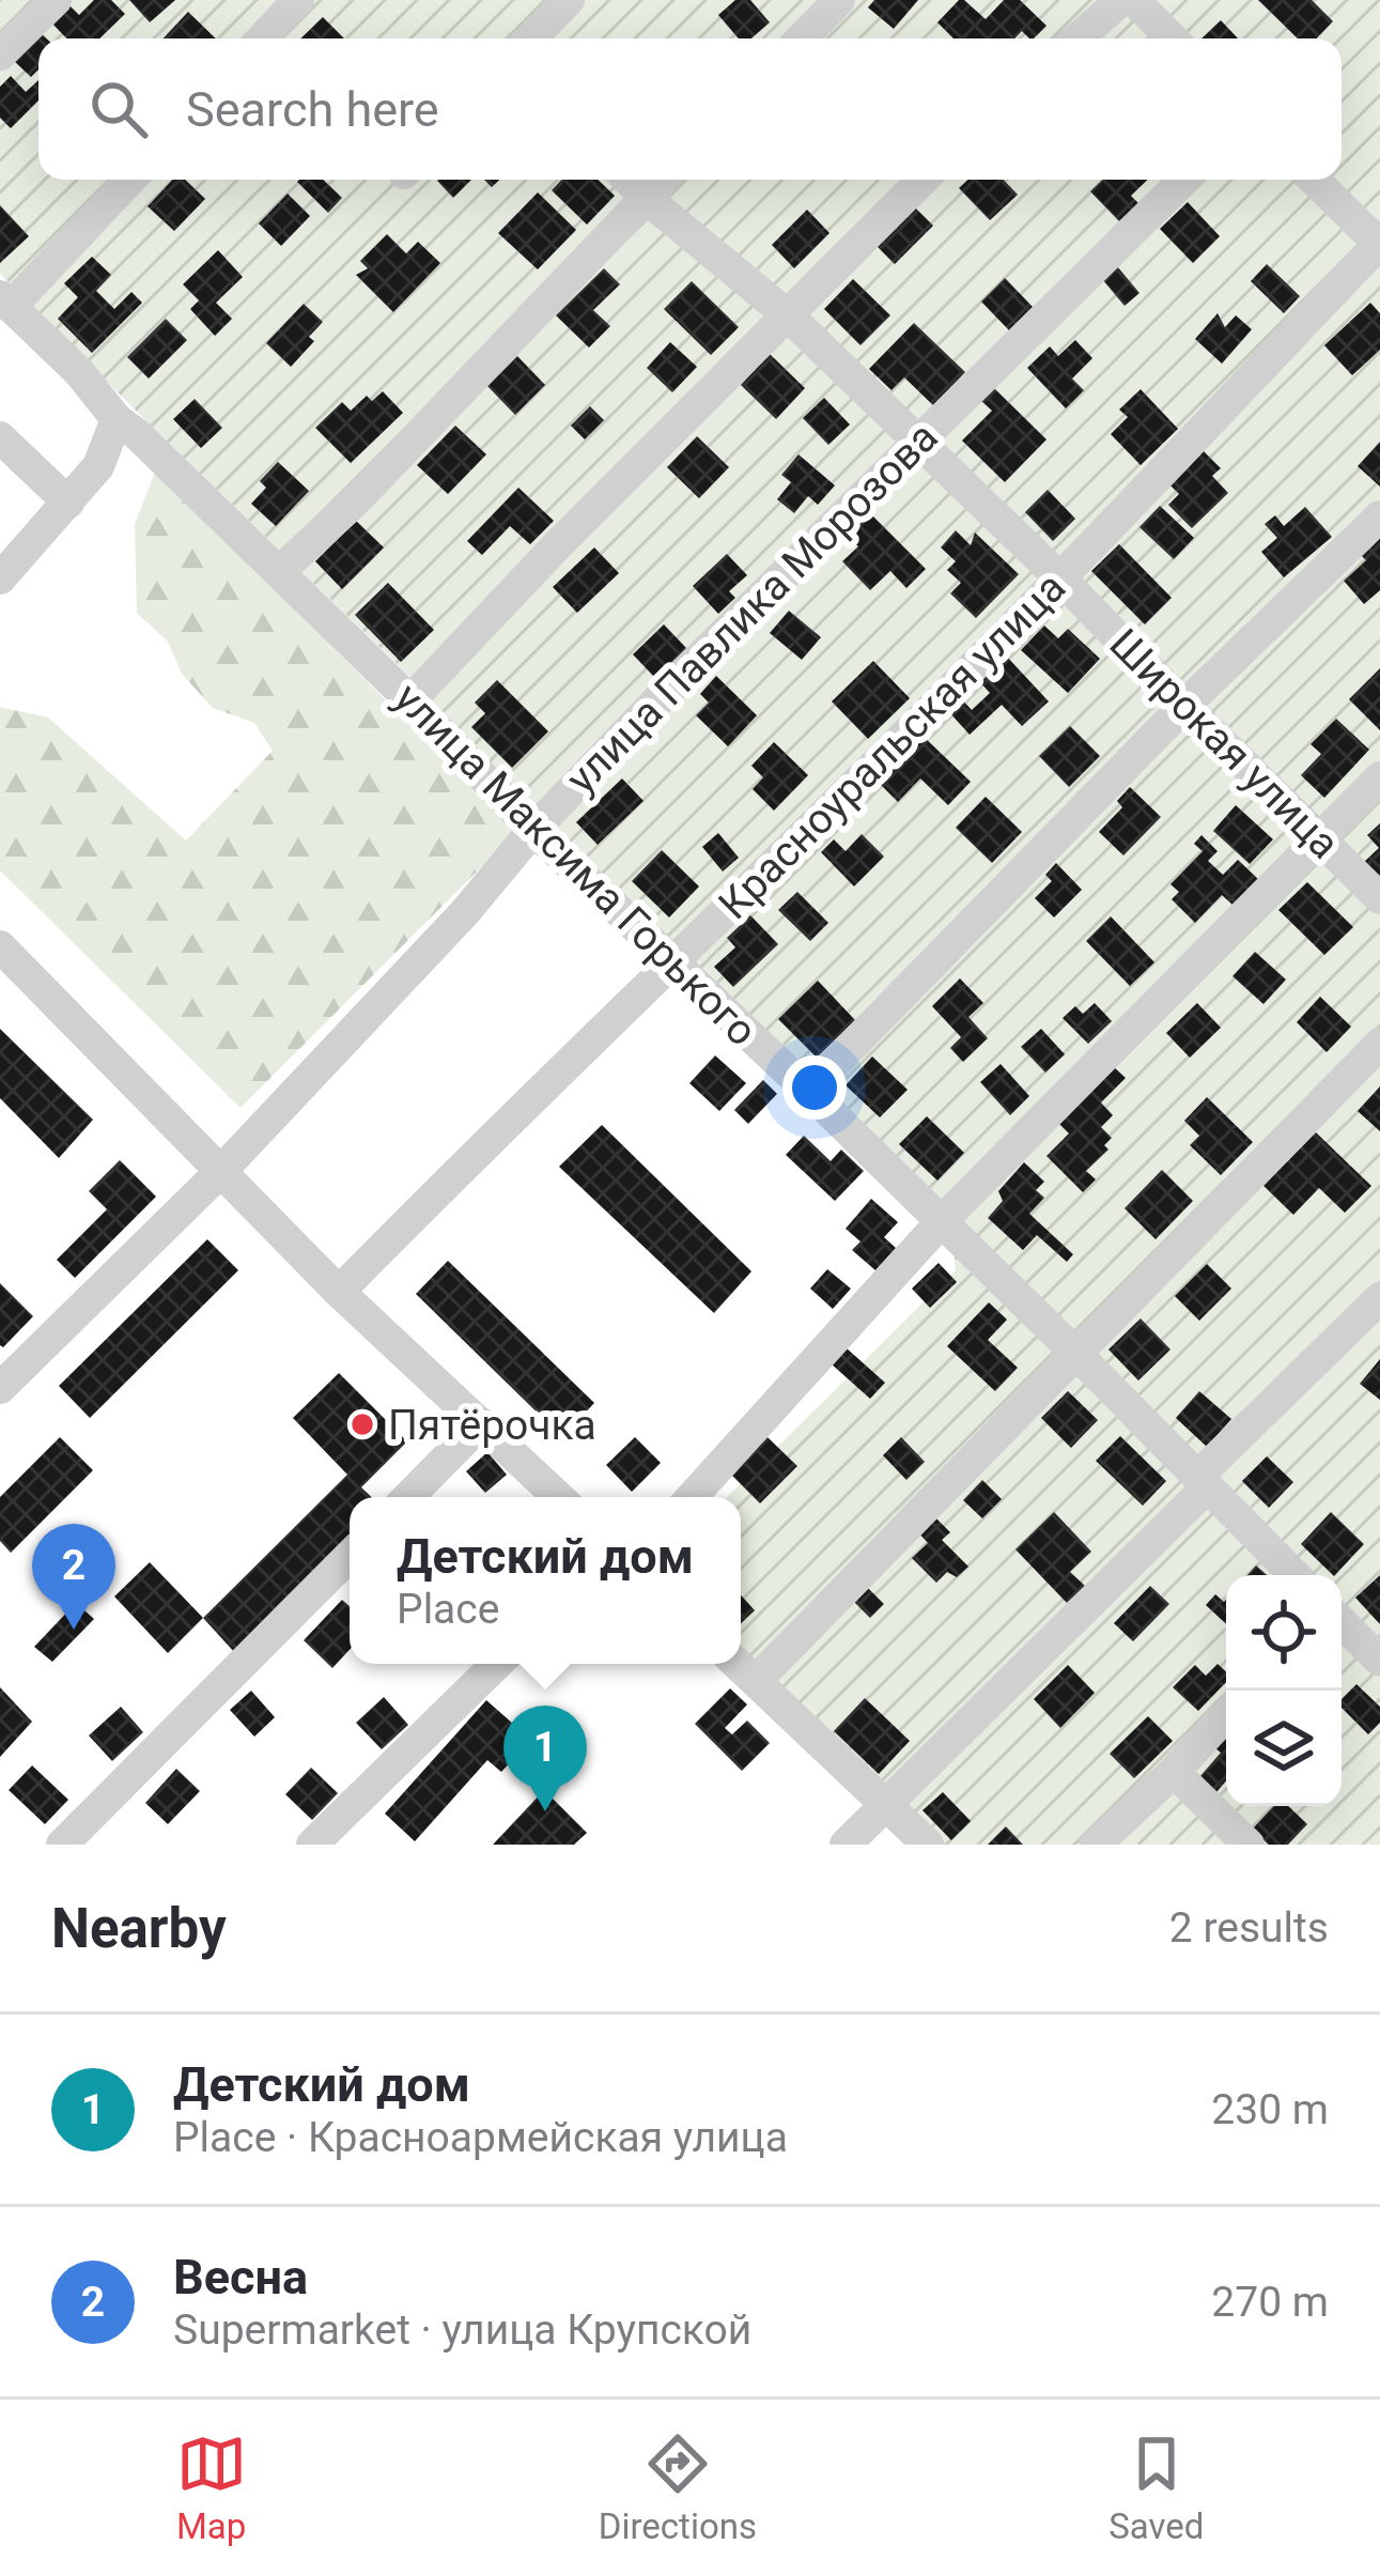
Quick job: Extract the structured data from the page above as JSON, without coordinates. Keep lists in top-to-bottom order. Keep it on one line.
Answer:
{"streets":{"street":["улица Павлика Морозова","Широкая улица","Красноуральская улица","улица Максима Горького"]},"crossings":[["улица Павлика Морозова","Широкая улица"],["улица Павлика Морозова","улица Максима Горького"],["Широкая улица","Красноуральская улица"],["Красноуральская улица","улица Максима Горького"]],"places":["Пятёрочка"],"page":{"search":"Search here","popup":["Детский дом","Place"],"pins":["2","1"],"heading":["Nearby","2 results"],"list":[{"mark":"1","name":"Детский дом","note":"Place · Красноармейская улица","value":"230 m"},{"mark":"2","name":"Весна","note":"Supermarket · улица Крупской","value":"270 m"}],"nav":["Map","Directions","Saved"]}}
